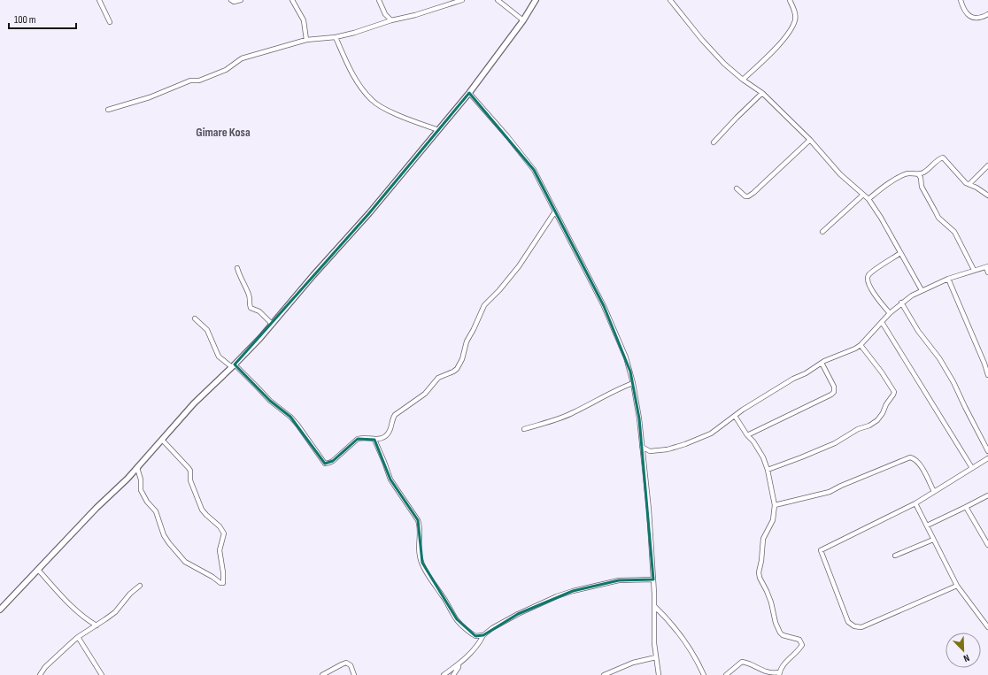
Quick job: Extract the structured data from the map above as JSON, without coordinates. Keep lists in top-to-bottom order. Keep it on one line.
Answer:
{"districts":["Gimare Kosa"],"scale_bar":"100 m","north":"bottom right"}
